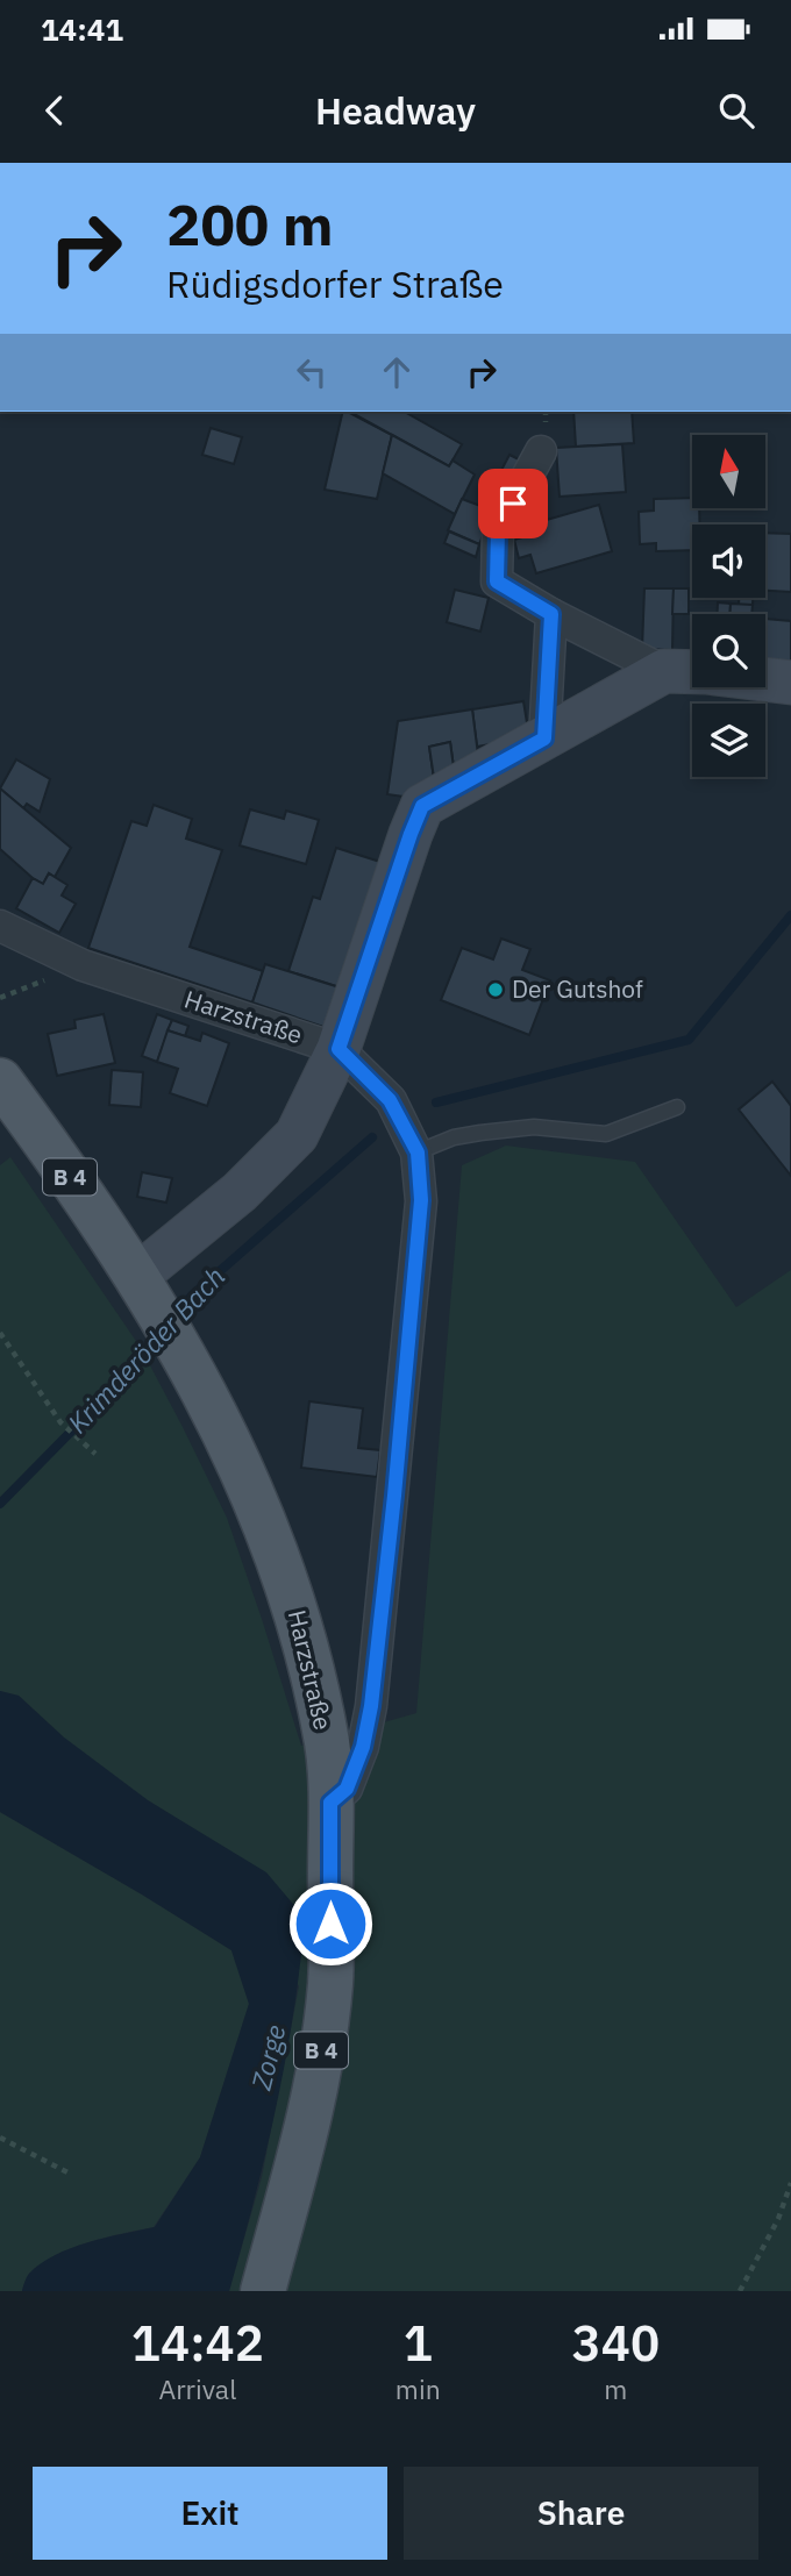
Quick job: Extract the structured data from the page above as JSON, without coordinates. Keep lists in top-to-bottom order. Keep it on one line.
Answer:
{"streets":{"main road":["Harzstraße","B 4"]},"water":["Krimderöder Bach","Zorge"],"places":["Der Gutshof"],"north":"top","page":{"status":"14:41","header":"Headway","turn":["200 m","Rüdigsdorfer Straße"],"eta":["14:42","Arrival","1","min","340","m"],"buttons":["Exit","Share"]}}
